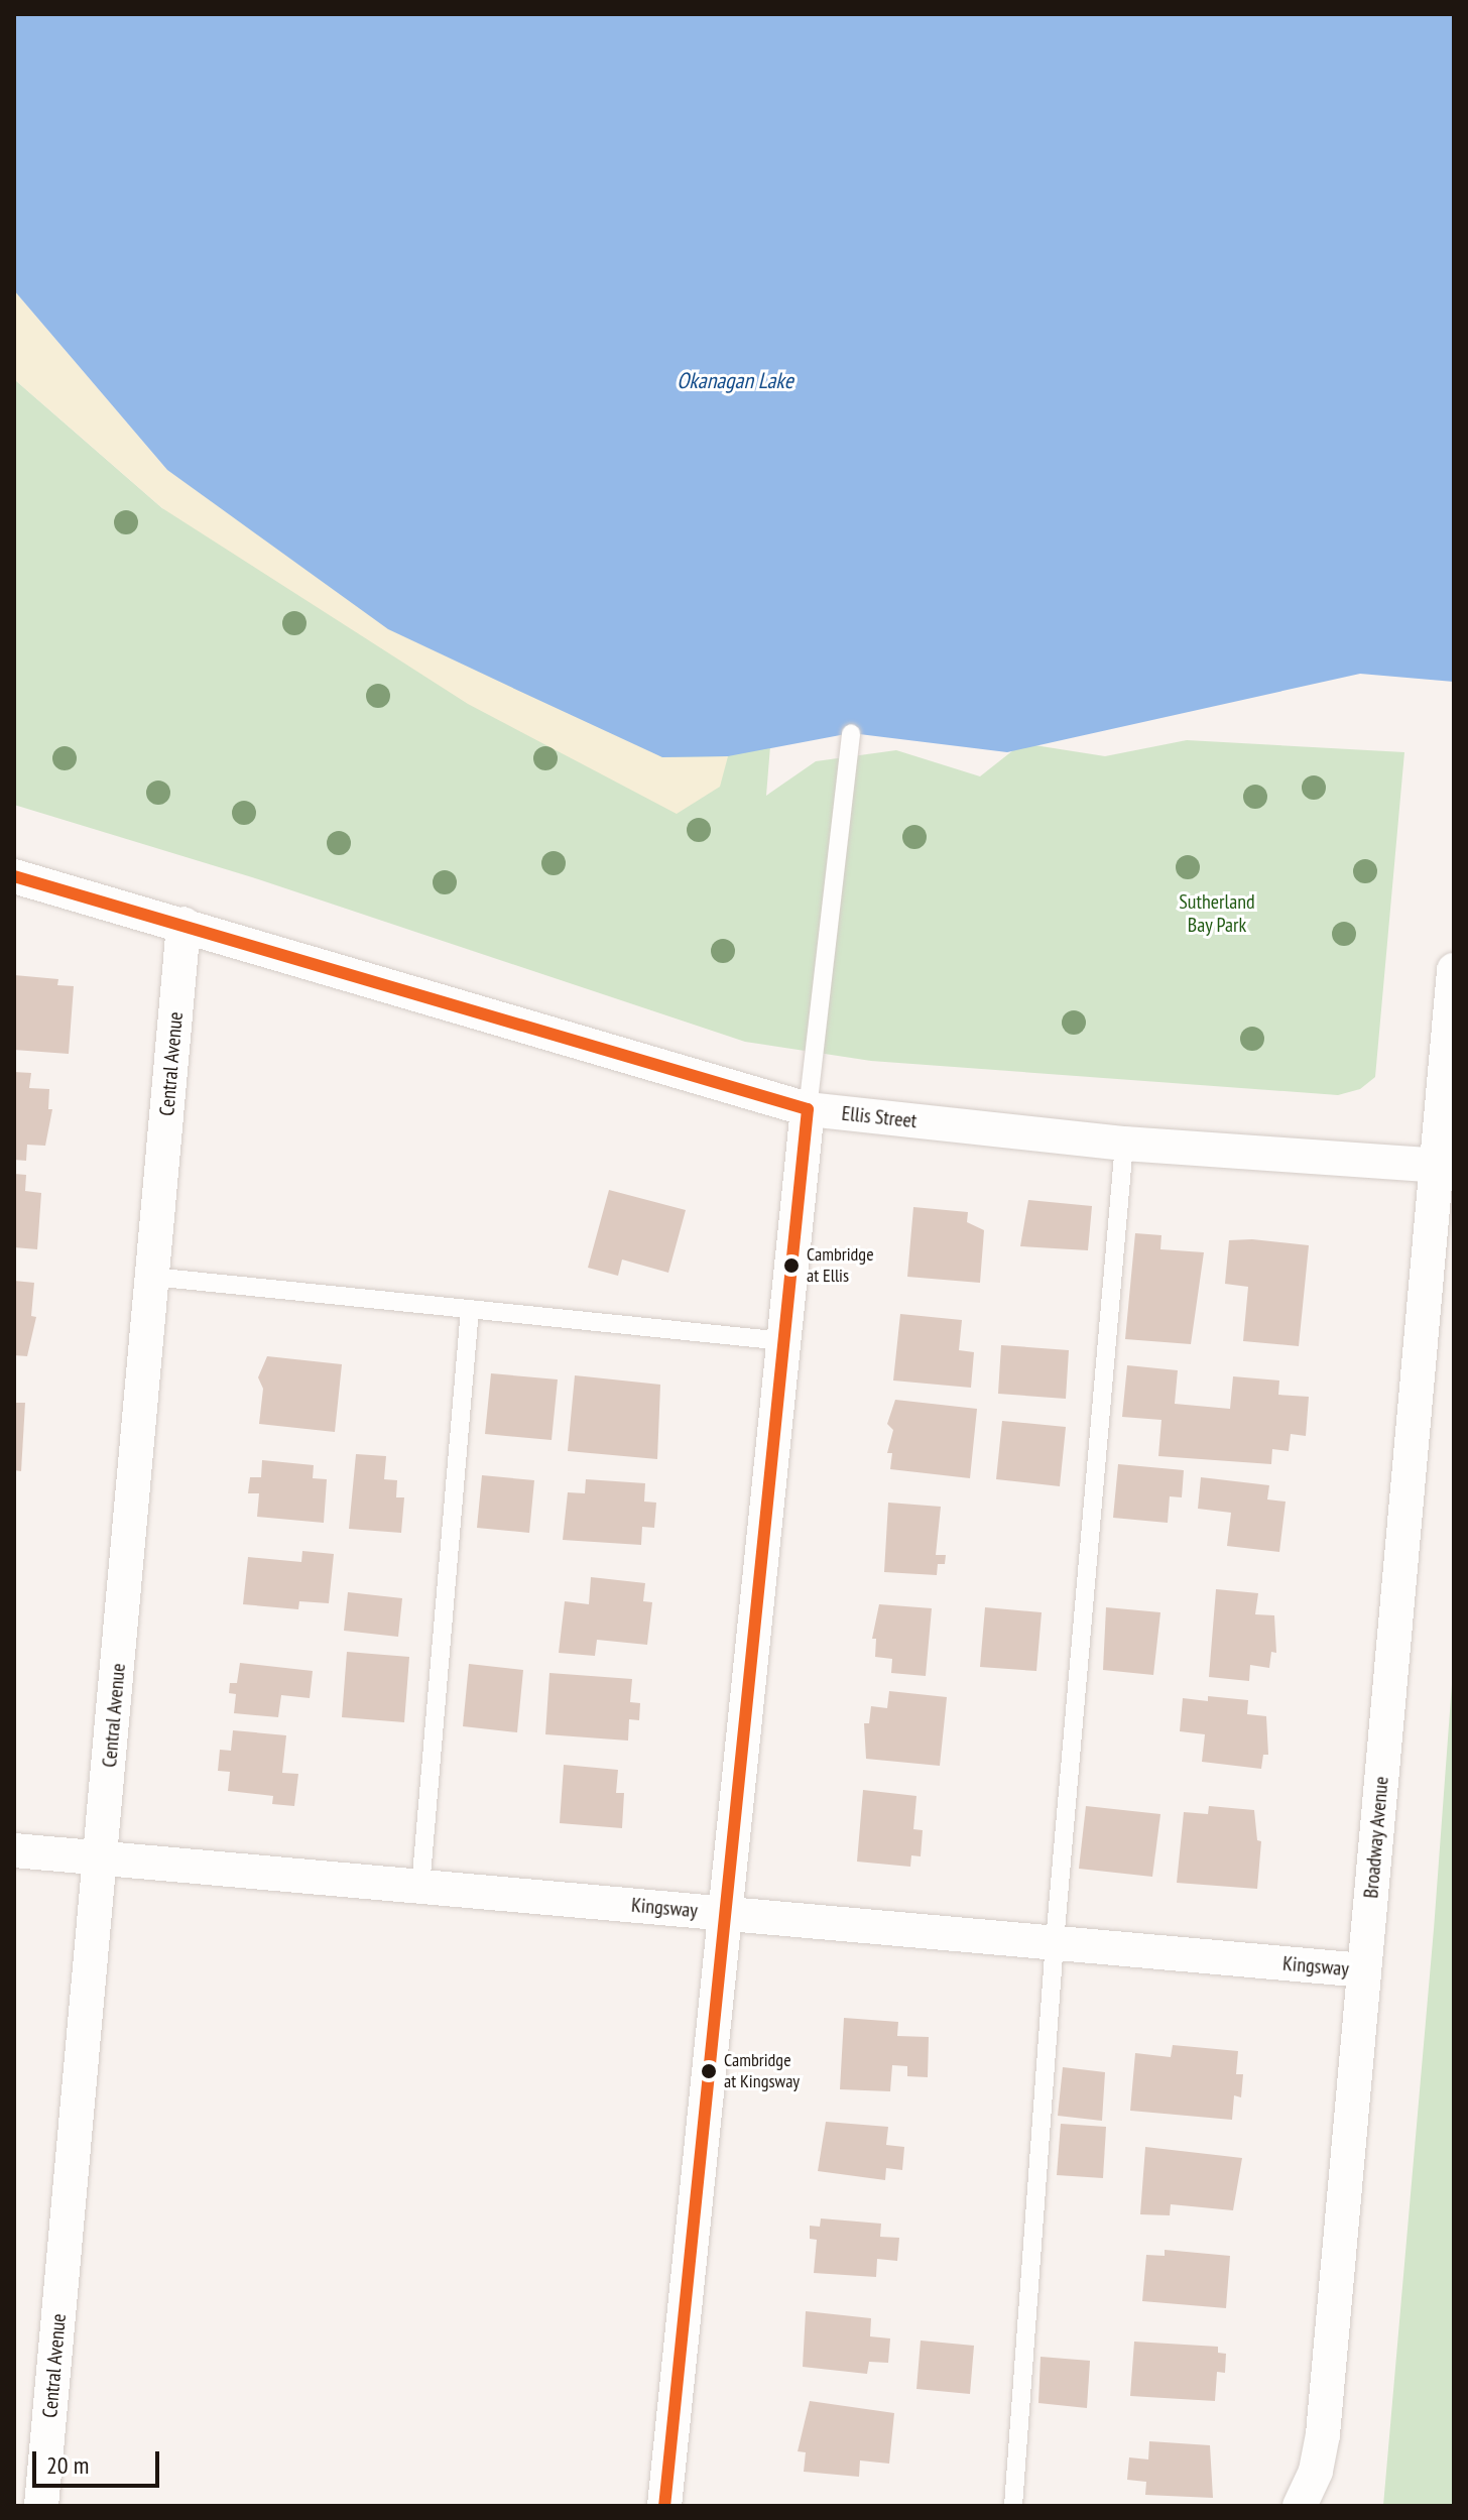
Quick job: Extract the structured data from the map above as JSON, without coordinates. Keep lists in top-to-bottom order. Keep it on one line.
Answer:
{"streets":{"street":["Central Avenue","Ellis Street","Broadway Avenue","Kingsway"]},"crossings":[["Central Avenue","Ellis Street"],["Central Avenue","Kingsway"],["Ellis Street","Broadway Avenue"],["Broadway Avenue","Kingsway"]],"water":["Okanagan Lake"],"parks":["Sutherland Bay Park"],"places":["Cambridge at Ellis","Cambridge at Kingsway"],"scale_bar":"20 m"}
